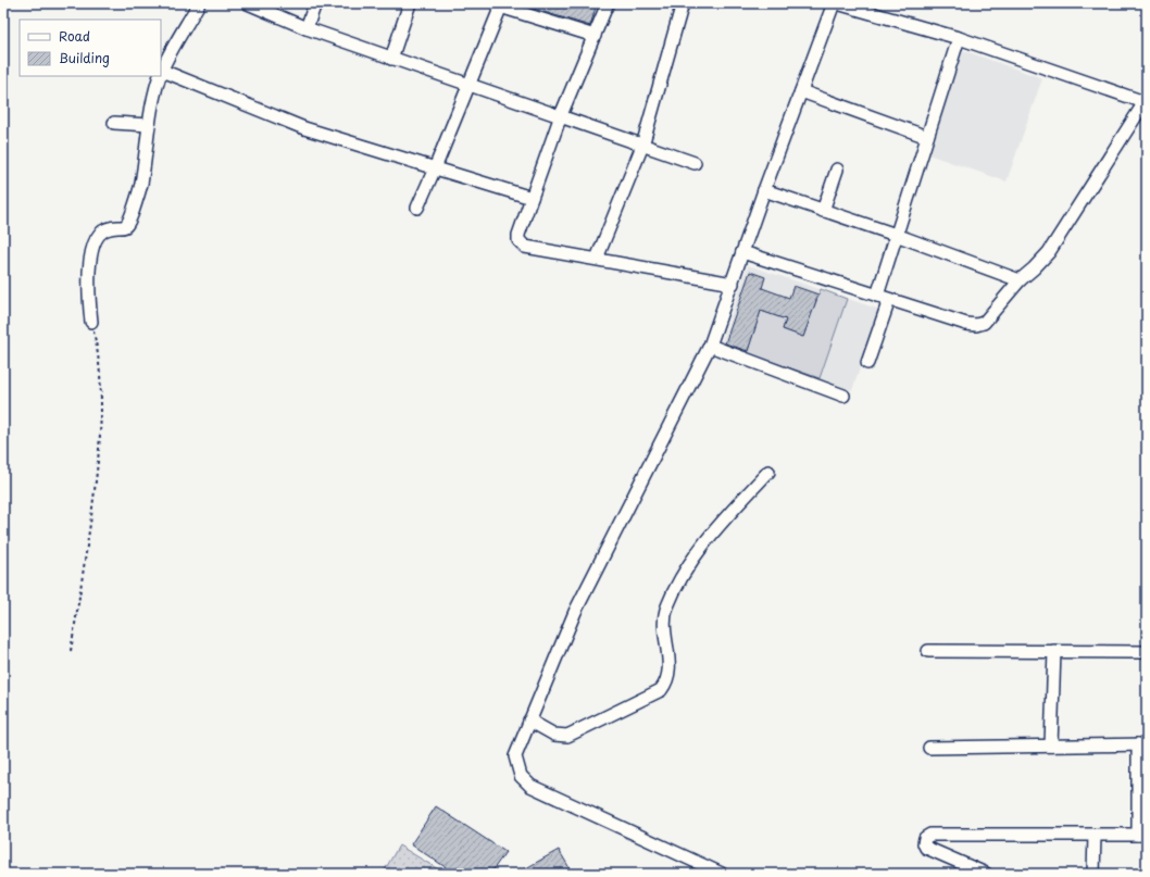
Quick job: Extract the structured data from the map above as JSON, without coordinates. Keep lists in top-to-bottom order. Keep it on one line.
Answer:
{"legend":["Road","Building"]}
